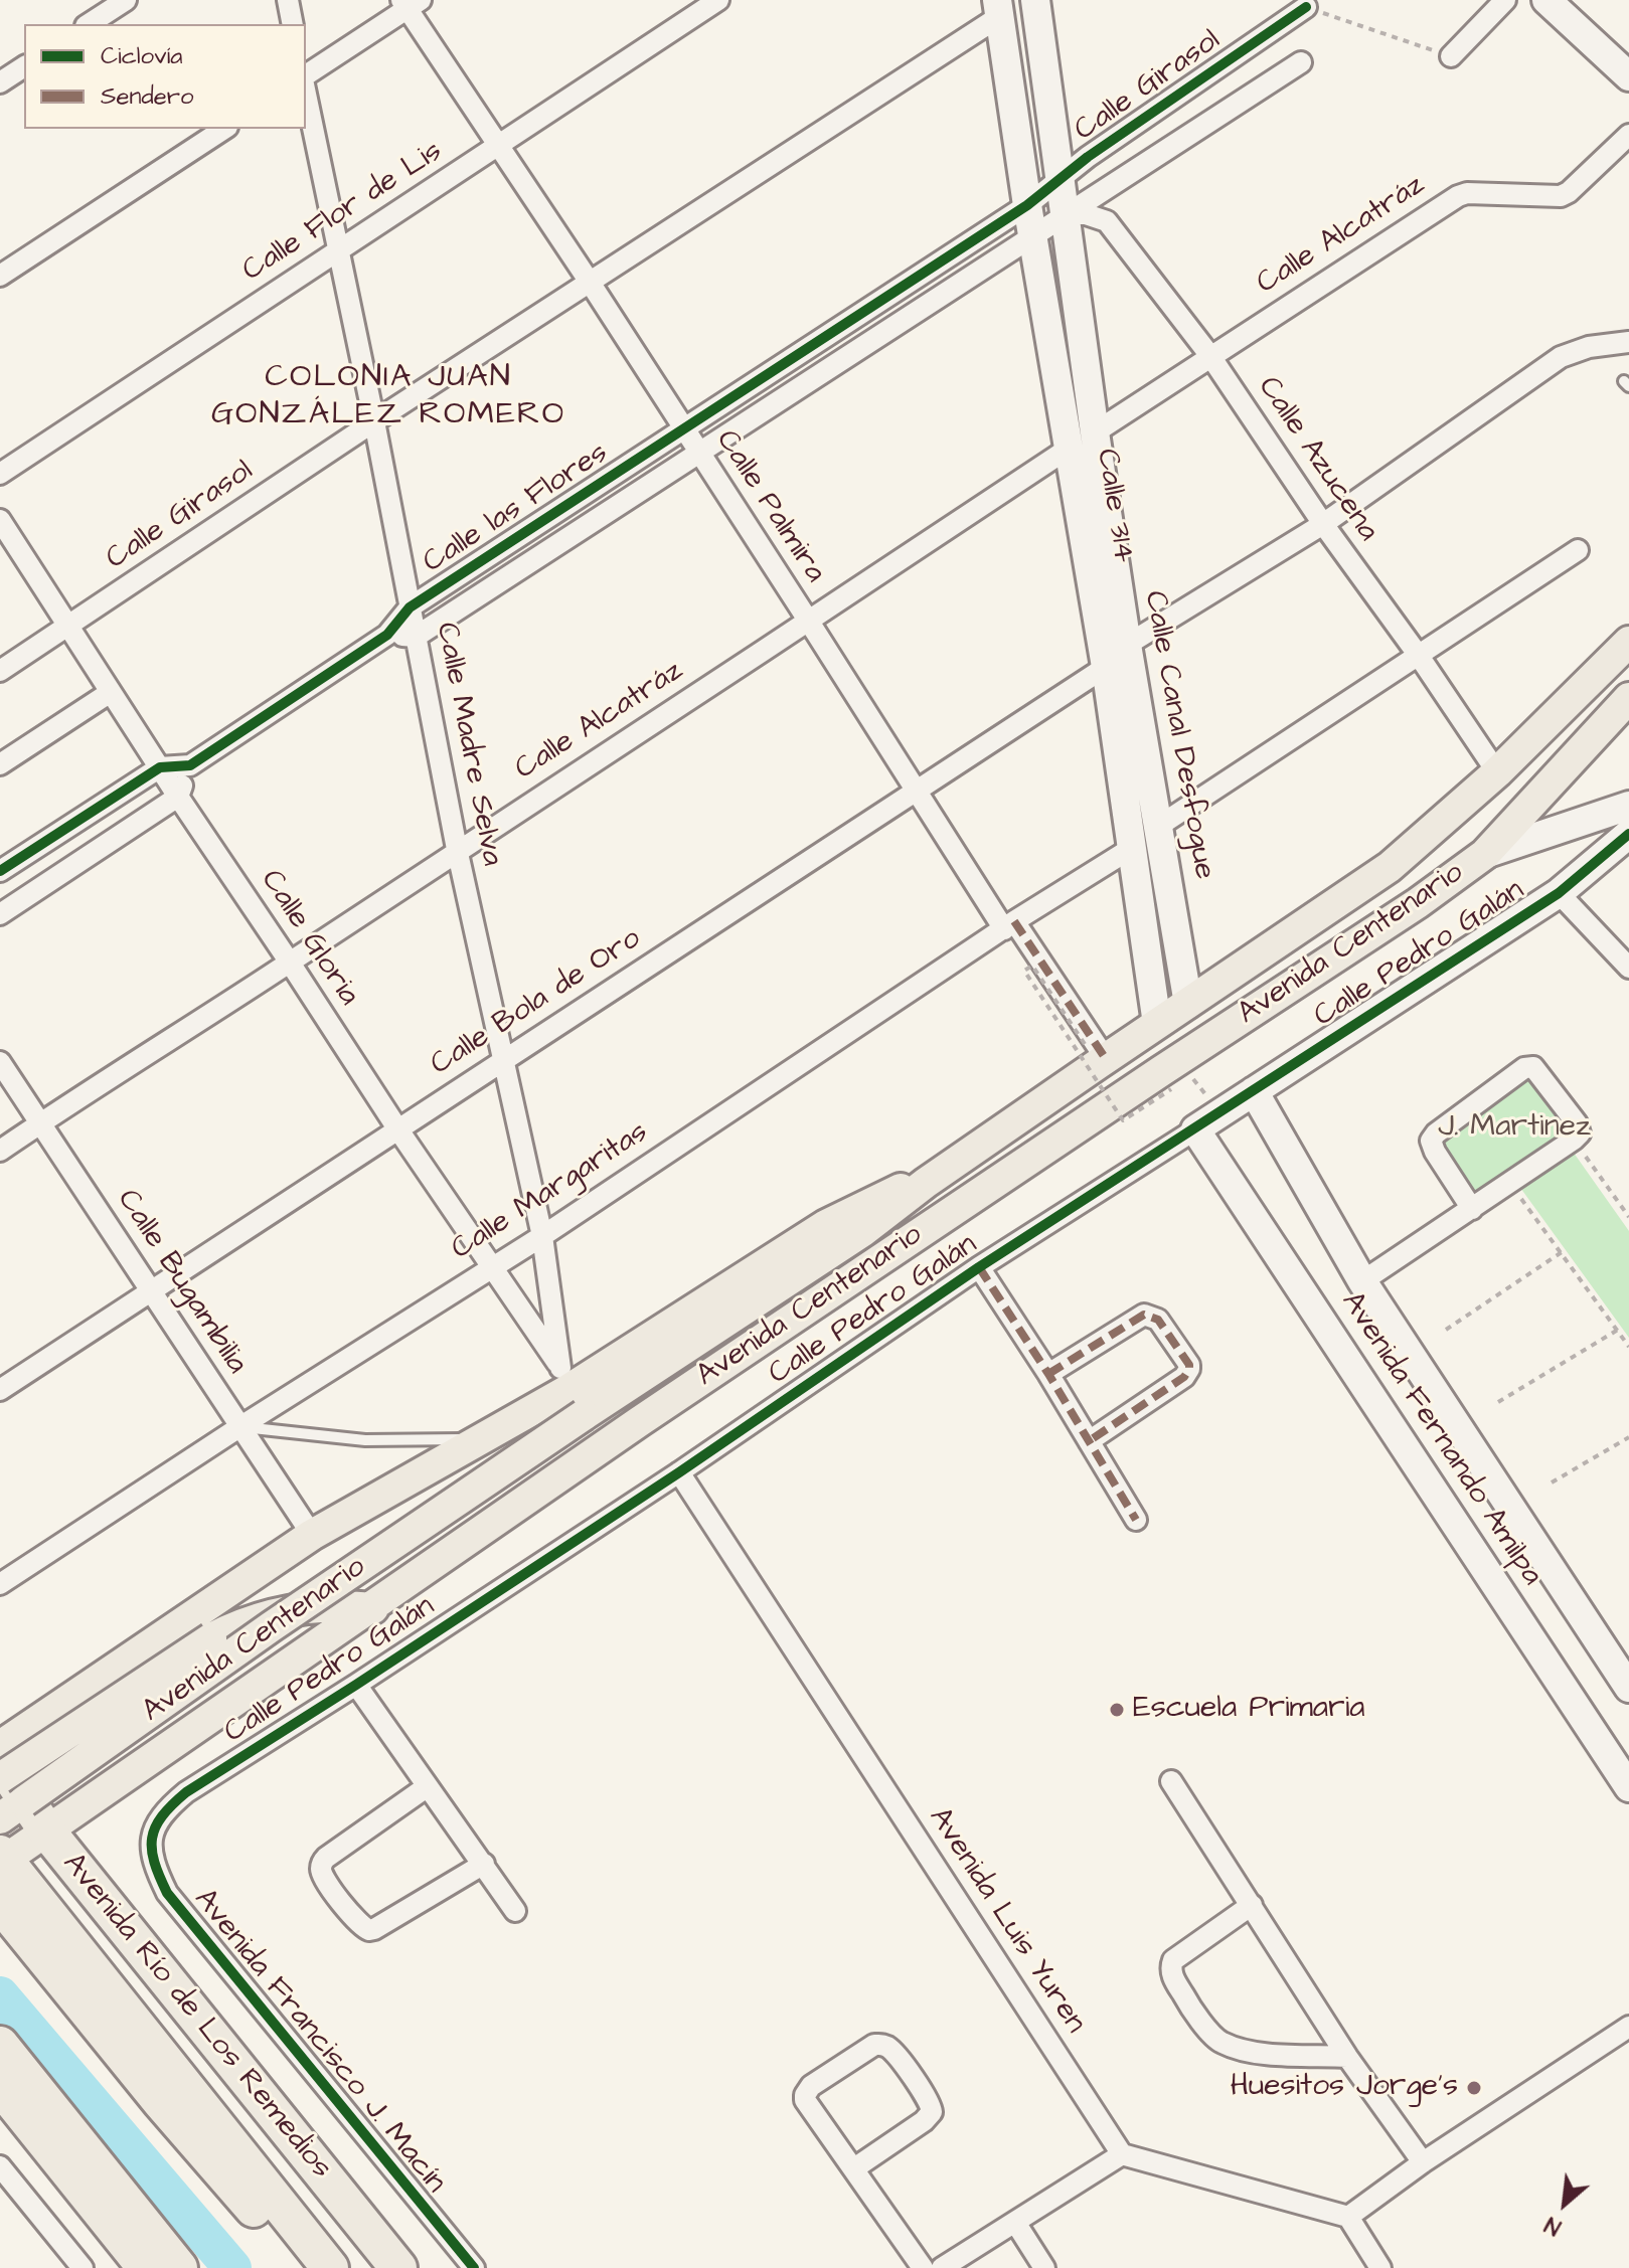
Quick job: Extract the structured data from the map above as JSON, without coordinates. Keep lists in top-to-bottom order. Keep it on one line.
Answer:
{"streets":{"highway":["Avenida Río de Los Remedios"],"main road":["Avenida Centenario"],"street":["Calle Girasol","Calle Flor de Lis","Calle Alcatráz","Calle Azucena","Calle 314","Calle Palmira","Calle las Flores","Calle Canal Desfogue","Calle Madre Selva","Calle Gloria","Calle Pedro Galán","Calle Bola de Oro","Calle Margaritas","Calle Bugambilia","Avenida Fernando Amilpa","Avenida Luis Yuren","Avenida Francisco J. Macín"]},"crossings":[["Calle Girasol","Calle 314"],["Calle Girasol","Calle Palmira"],["Calle Girasol","Calle las Flores"],["Calle Girasol","Calle Canal Desfogue"],["Calle Girasol","Calle Madre Selva"],["Calle Girasol","Calle Gloria"],["Calle Flor de Lis","Calle Palmira"],["Calle Flor de Lis","Calle Madre Selva"],["Calle Alcatráz","Calle Azucena"],["Calle Alcatráz","Calle 314"],["Calle Alcatráz","Calle Palmira"],["Calle Alcatráz","Calle Canal Desfogue"],["Calle Alcatráz","Calle Madre Selva"],["Calle Alcatráz","Calle Gloria"],["Calle Alcatráz","Calle Bugambilia"],["Calle Azucena","Calle las Flores"],["Calle Azucena","Calle Canal Desfogue"],["Calle Azucena","Avenida Centenario"],["Calle 314","Calle las Flores"],["Calle 314","Avenida Centenario"],["Calle 314","Calle Bola de Oro"],["Calle 314","Calle Margaritas"],["Calle Palmira","Calle las Flores"],["Calle Palmira","Avenida Centenario"],["Calle Palmira","Calle Bola de Oro"],["Calle Palmira","Calle Margaritas"],["Calle las Flores","Calle Canal Desfogue"],["Calle las Flores","Calle Madre Selva"],["Calle las Flores","Calle Gloria"],["Calle Canal Desfogue","Avenida Centenario"],["Calle Madre Selva","Calle Gloria"],["Calle Madre Selva","Avenida Centenario"],["Calle Madre Selva","Calle Bola de Oro"],["Calle Madre Selva","Calle Margaritas"],["Calle Gloria","Avenida Centenario"],["Calle Gloria","Calle Bola de Oro"],["Calle Gloria","Calle Margaritas"],["Avenida Centenario","Calle Bugambilia"],["Avenida Centenario","Avenida Río de Los Remedios"],["Calle Pedro Galán","Avenida Fernando Amilpa"],["Calle Pedro Galán","Avenida Luis Yuren"],["Calle Pedro Galán","Avenida Francisco J. Macín"],["Calle Bola de Oro","Calle Bugambilia"],["Calle Margaritas","Calle Bugambilia"]],"districts":["COLONIA JUAN GONZÁLEZ ROMERO"],"parks":["J. Martinez"],"places":["Escuela Primaria","Huesitos Jorge's"],"legend":["Ciclovía","Sendero"],"north":"bottom left"}
